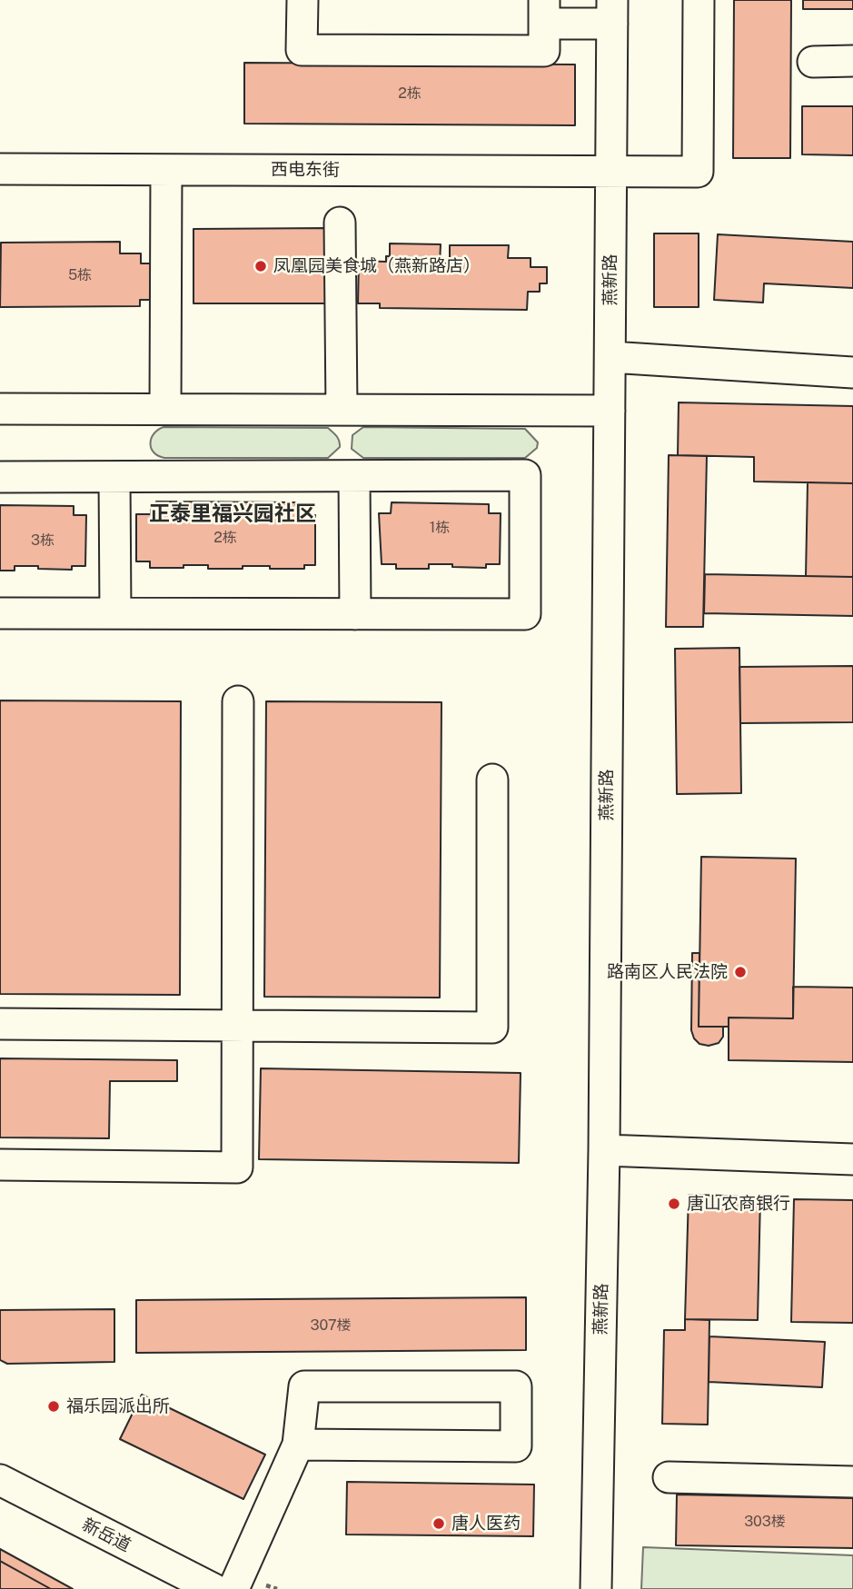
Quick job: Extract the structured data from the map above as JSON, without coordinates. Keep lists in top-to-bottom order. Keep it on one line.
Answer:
{"streets":{"street":["西电东街","燕新路","新岳道"]},"crossings":[["西电东街","燕新路"]],"districts":["正泰里福兴园社区"],"places":["凤凰园美食城（燕新路店）","路南区人民法院","唐山农商银行","福乐园派出所","唐人医药"],"house_numbers":["2栋","5栋","1栋","2栋","3栋","307楼","303楼"]}
